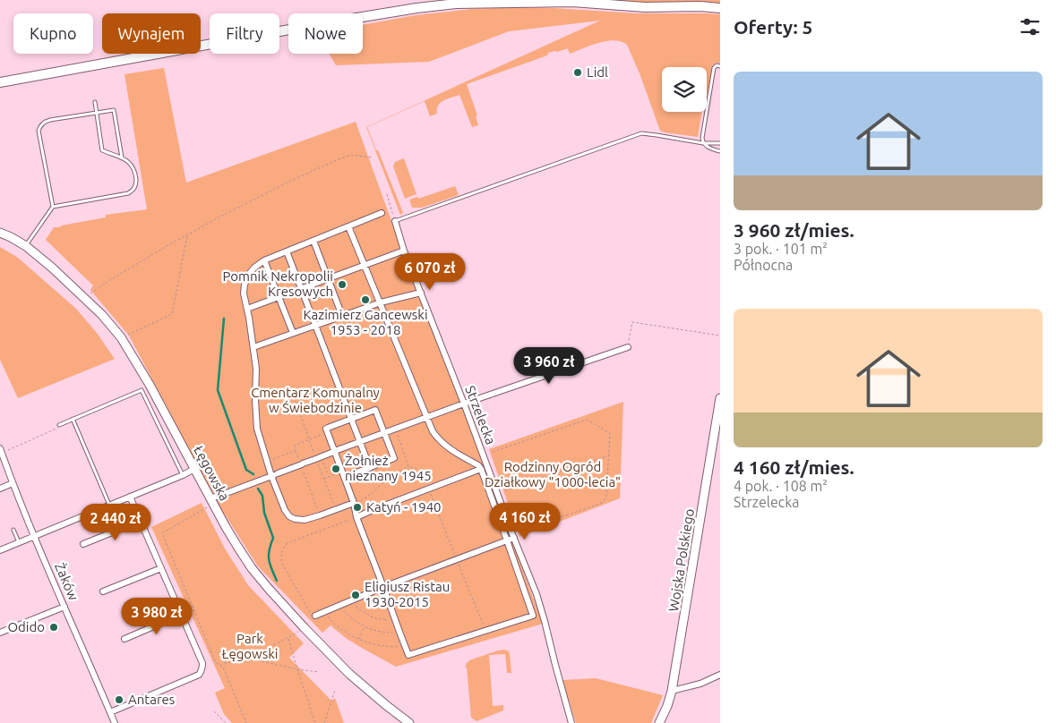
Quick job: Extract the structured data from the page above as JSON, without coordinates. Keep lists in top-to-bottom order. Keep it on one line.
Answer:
{"streets":{"street":["Strzelecka","Łęgowska","Wojska Polskiego","Żaków"]},"parks":["Cmentarz Komunalny w Świebodzinie","Rodzinny Ogród Działkowy \"1000-lecia\"","Park Łęgowski"],"places":["Lidl","Pomnik Nekropolii Kresowych","Kazimierz Gancewski 1953 - 2018","Żołnież nieznany 1945","Katyń - 1940","Eligiusz Ristau 1930-2015","Odido","Antares"],"page":{"heading":"Oferty: 5","chip":["Kupno","Wynajem","Filtry","Nowe"],"list":[{"name":"3 960 zł/mies.","note":"3 pok. · 101 m² · Północna"},{"name":"4 160 zł/mies.","note":"4 pok. · 108 m² · Strzelecka"}],"price":["6 070 zł","3 960 zł","4 160 zł","2 440 zł","3 980 zł"]}}
